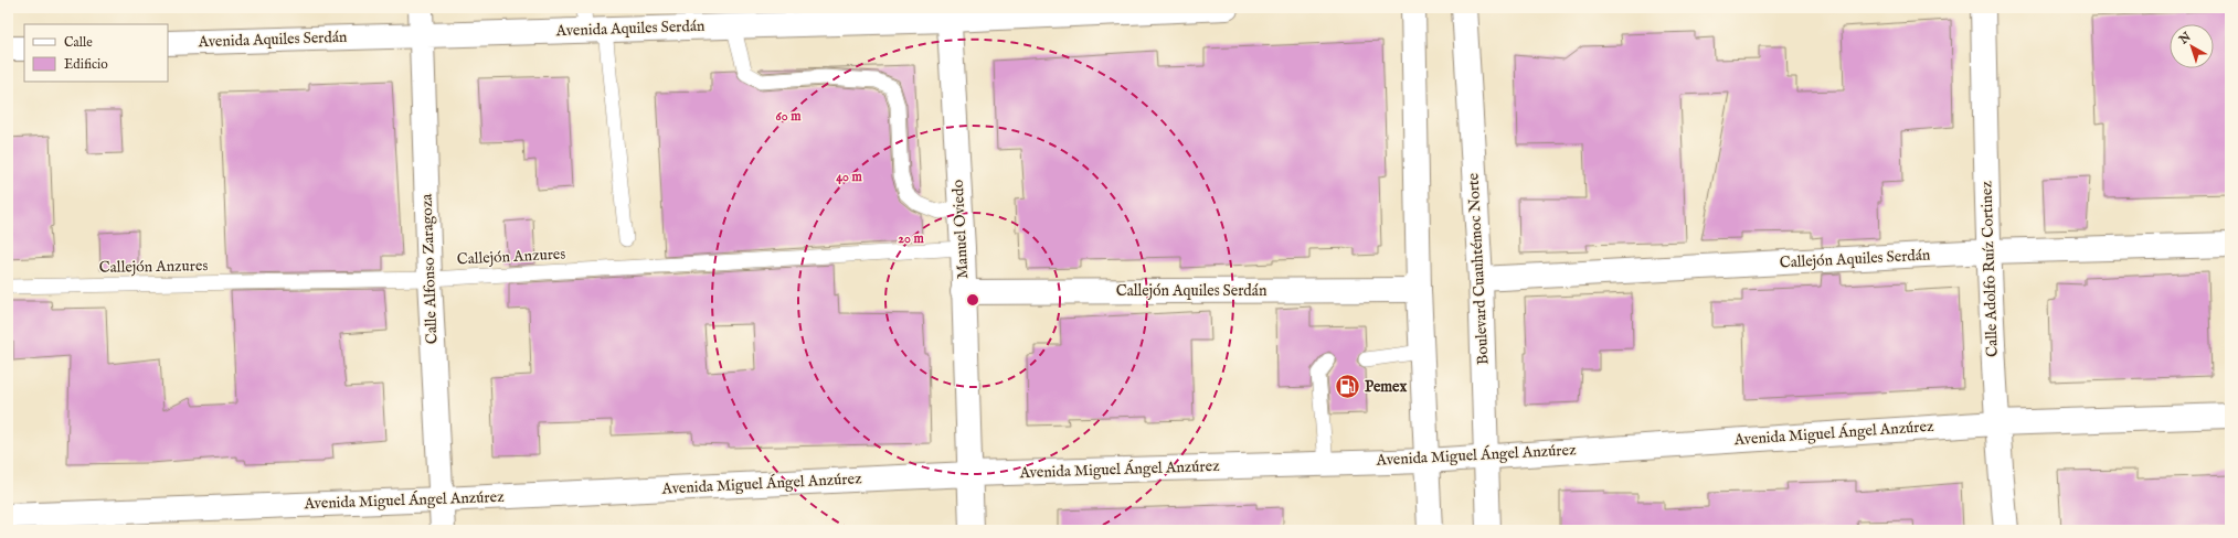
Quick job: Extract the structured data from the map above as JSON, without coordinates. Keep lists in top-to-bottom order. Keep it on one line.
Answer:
{"streets":{"street":["Avenida Aquiles Serdán","Manuel Oviedo","Callejón Aquiles Serdán","Calle Alfonso Zaragoza","Boulevard Cuauhtémoc Norte","Calle Adolfo Ruíz Cortinez","Avenida Miguel Ángel Anzúrez"],"lane":["Callejón Anzures"]},"crossings":[["Avenida Aquiles Serdán","Manuel Oviedo"],["Avenida Aquiles Serdán","Calle Alfonso Zaragoza"],["Manuel Oviedo","Callejón Anzures"],["Manuel Oviedo","Callejón Aquiles Serdán"],["Manuel Oviedo","Avenida Miguel Ángel Anzúrez"],["Callejón Anzures","Calle Alfonso Zaragoza"],["Callejón Aquiles Serdán","Boulevard Cuauhtémoc Norte"],["Callejón Aquiles Serdán","Calle Adolfo Ruíz Cortinez"],["Calle Alfonso Zaragoza","Avenida Miguel Ángel Anzúrez"],["Boulevard Cuauhtémoc Norte","Avenida Miguel Ángel Anzúrez"],["Calle Adolfo Ruíz Cortinez","Avenida Miguel Ángel Anzúrez"]],"places":{"fuel station":["Pemex"]},"legend":["Calle","Edificio"],"north":"top left","rings":["60 m","40 m","20 m"]}
